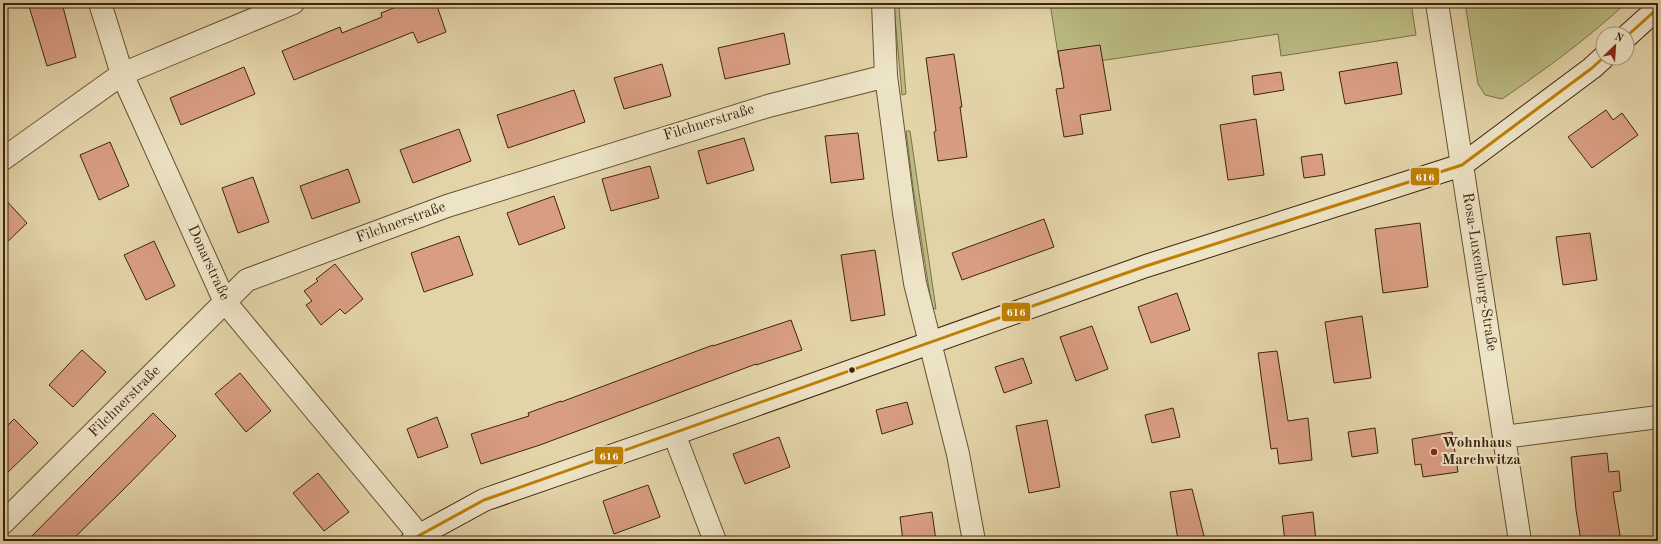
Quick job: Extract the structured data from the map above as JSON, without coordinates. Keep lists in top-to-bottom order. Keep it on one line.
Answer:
{"streets":{"street":["Filchnerstraße","Donarstraße","Rosa-Luxemburg-Straße"]},"crossings":[["Filchnerstraße","Donarstraße"]],"places":["Wohnhaus Marchwitza"],"lines":["transit line 616"],"north":"top right"}
